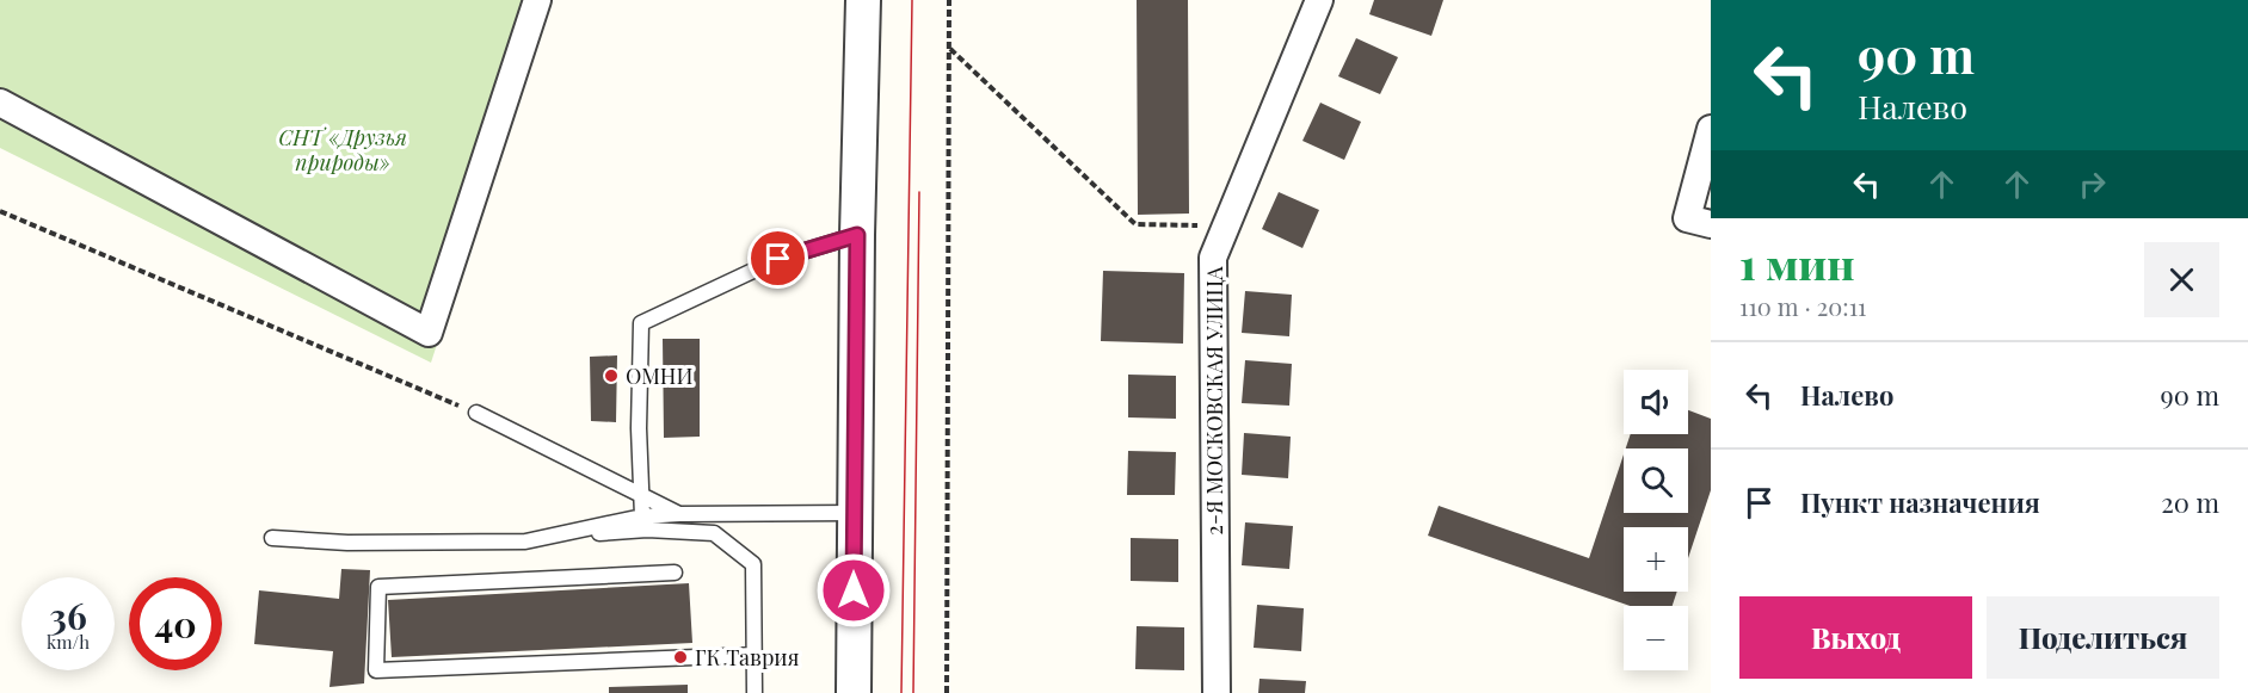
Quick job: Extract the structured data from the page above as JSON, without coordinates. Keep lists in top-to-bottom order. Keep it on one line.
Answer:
{"streets":{"street":["2-Я МОСКОВСКАЯ УЛИЦА"]},"parks":["СНТ «Друзья природы»"],"places":["ОМНИ","ГК Таврия"],"page":{"turn":["90 m","Налево"],"heading":["1 мин","110 m · 20:11"],"list":[{"name":"Налево","value":"90 m"},{"name":"Пункт назначения","value":"20 m"}],"map_buttons":["+","−"],"speed":"36 km/h","limit":"40","buttons":["Выход","Поделиться"]}}
